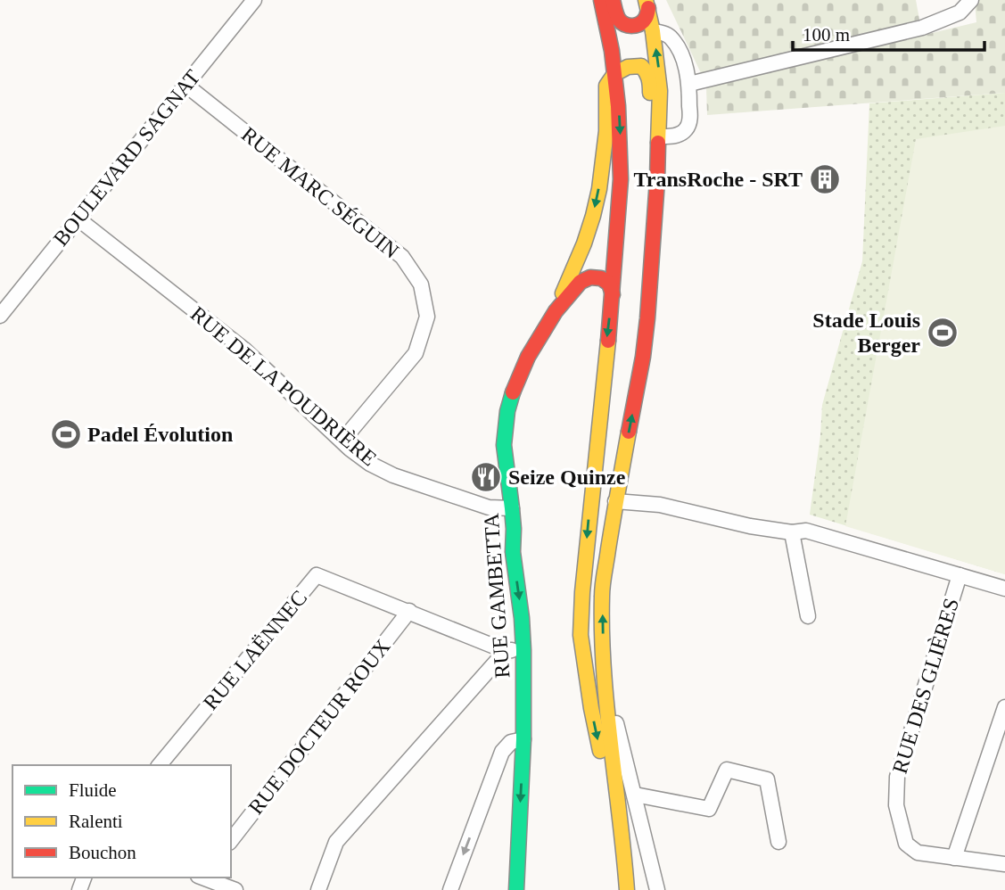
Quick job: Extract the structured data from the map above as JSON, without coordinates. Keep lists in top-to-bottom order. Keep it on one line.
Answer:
{"streets":{"main road":["RUE GAMBETTA"],"street":["BOULEVARD SAGNAT","RUE MARC SÉGUIN","RUE DE LA POUDRIÈRE","RUE LAËNNEC","RUE DES GLIÈRES","RUE DOCTEUR ROUX"]},"crossings":[["BOULEVARD SAGNAT","RUE MARC SÉGUIN"],["BOULEVARD SAGNAT","RUE DE LA POUDRIÈRE"],["RUE MARC SÉGUIN","RUE DE LA POUDRIÈRE"],["RUE DE LA POUDRIÈRE","RUE GAMBETTA"],["RUE LAËNNEC","RUE DOCTEUR ROUX"]],"places":{"building":["TransRoche - SRT"],"sports":["Stade Louis Berger","Padel Évolution"],"restaurant":["Seize Quinze"]},"legend":["Fluide","Ralenti","Bouchon"],"scale_bar":"100 m"}
